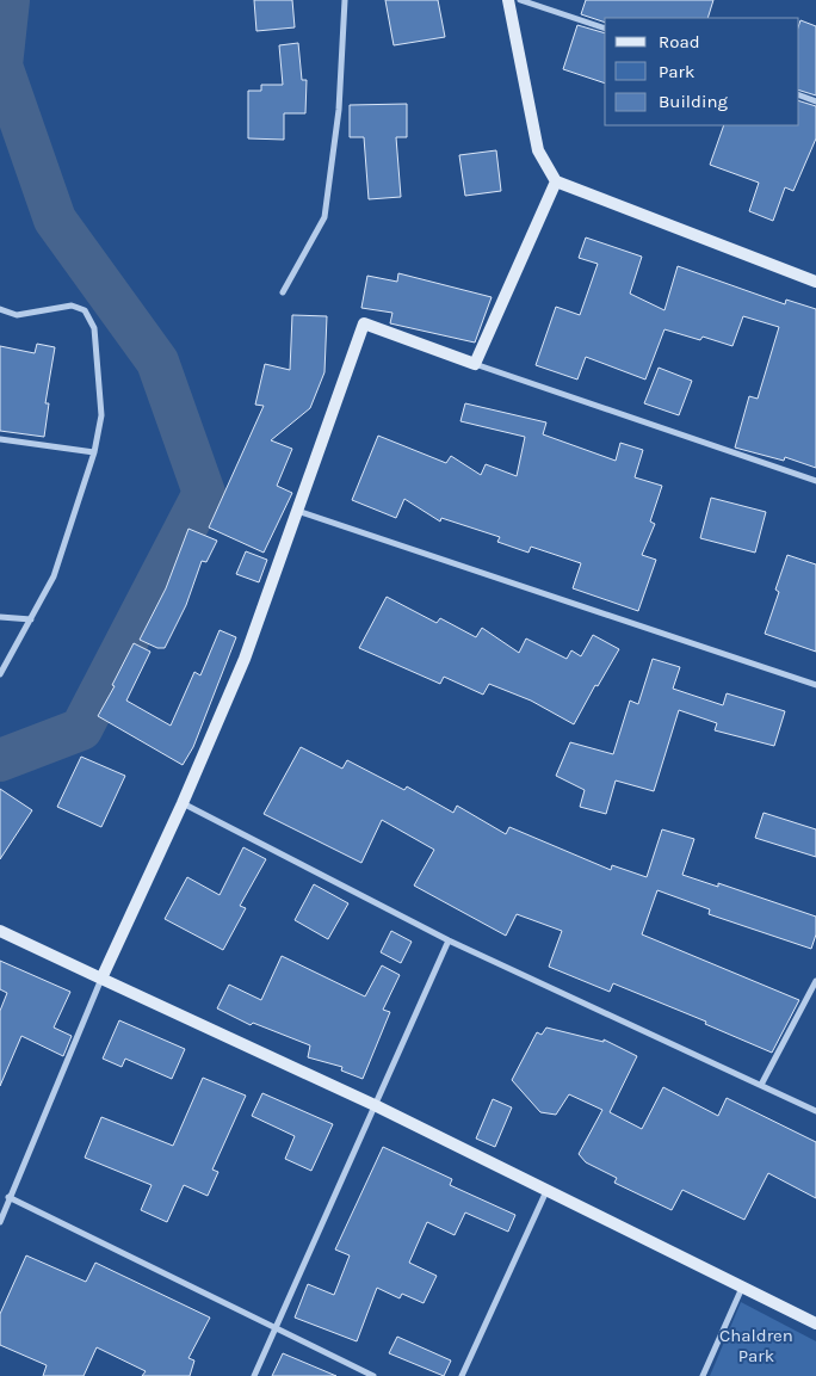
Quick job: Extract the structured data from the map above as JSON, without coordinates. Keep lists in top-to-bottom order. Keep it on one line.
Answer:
{"parks":["Chaldren Park"],"legend":["Road","Park","Building"]}
